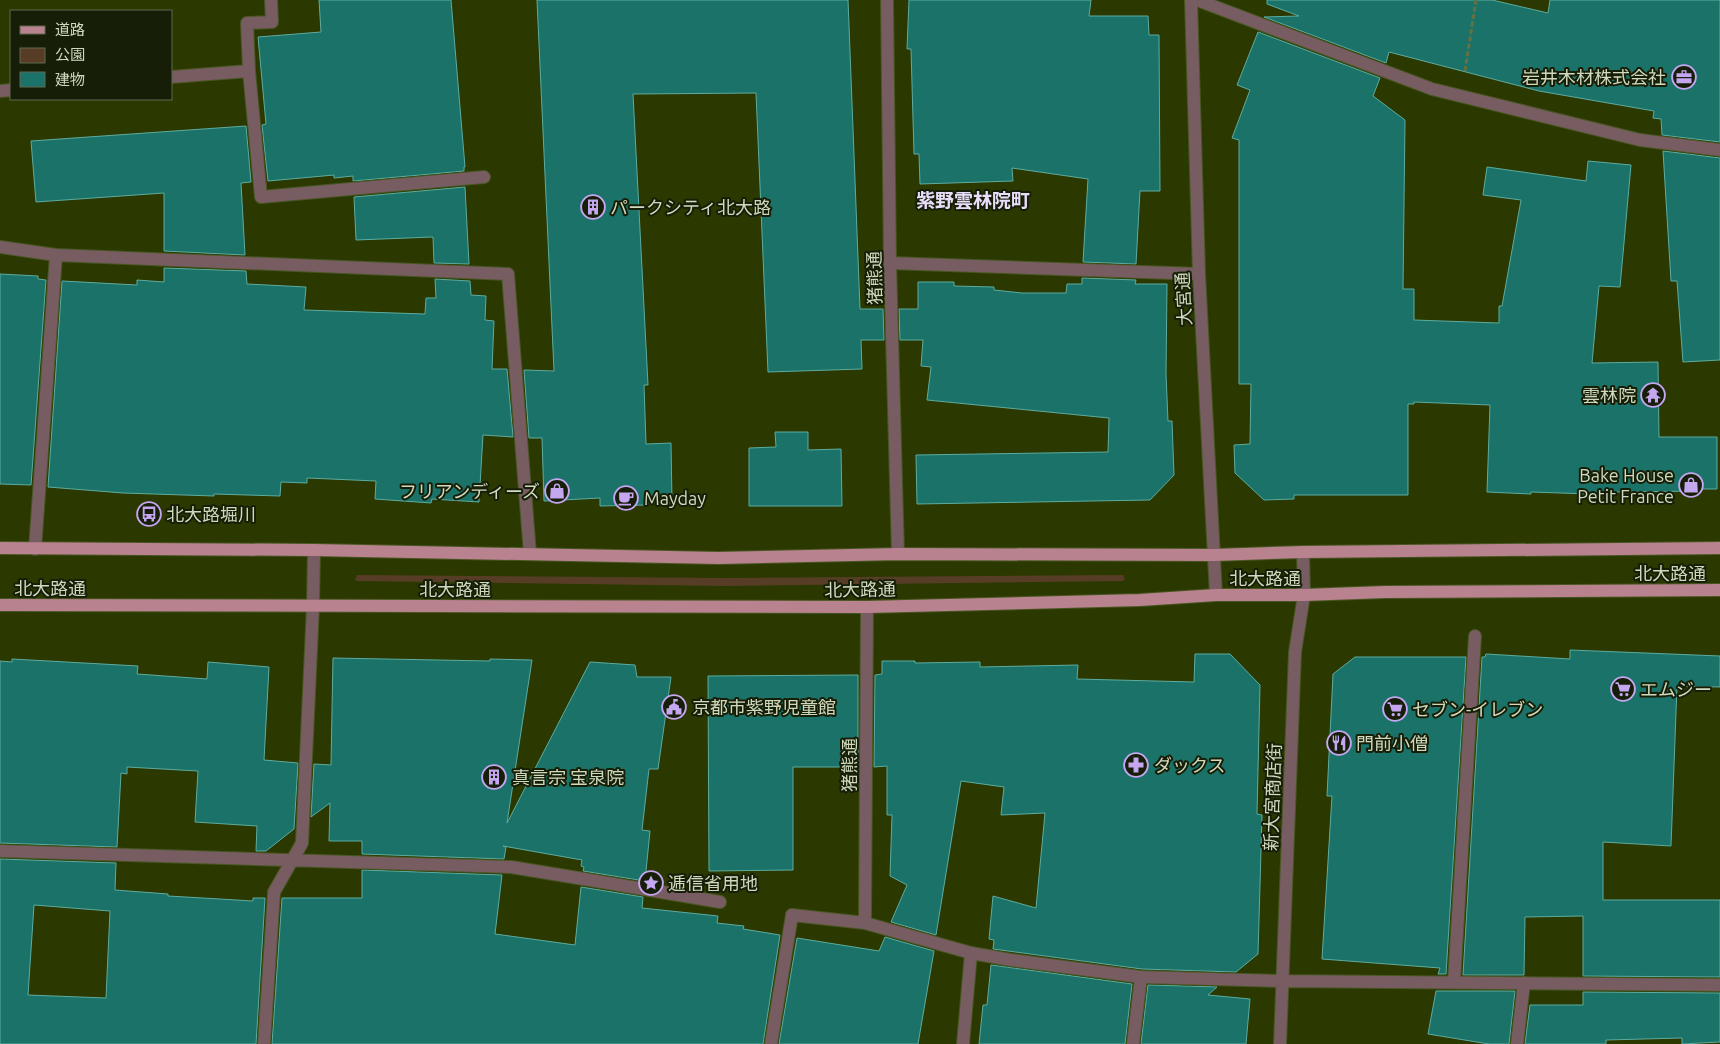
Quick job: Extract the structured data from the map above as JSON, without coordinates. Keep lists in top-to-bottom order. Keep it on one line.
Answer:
{"streets":{"main road":["北大路通"],"street":["猪熊通","大宮通","新大宮商店街"]},"crossings":[["猪熊通","北大路通"],["大宮通","北大路通"],["北大路通","新大宮商店街"]],"districts":["紫野雲林院町"],"places":{"office":["岩井木材株式会社"],"building":["パークシティ北大路","真言宗 宝泉院"],"temple":["雲林院"],"shop":["Bake House Petit France","フリアンディーズ"],"cafe":["Mayday"],"bus stop":["北大路堀川"],"supermarket":["エムジー","セブン-イレブン"],"public building":["京都市紫野児童館"],"restaurant":["門前小僧"],"pharmacy":["ダックス"],"place":["逓信省用地"]},"legend":["道路","公園","建物"]}
